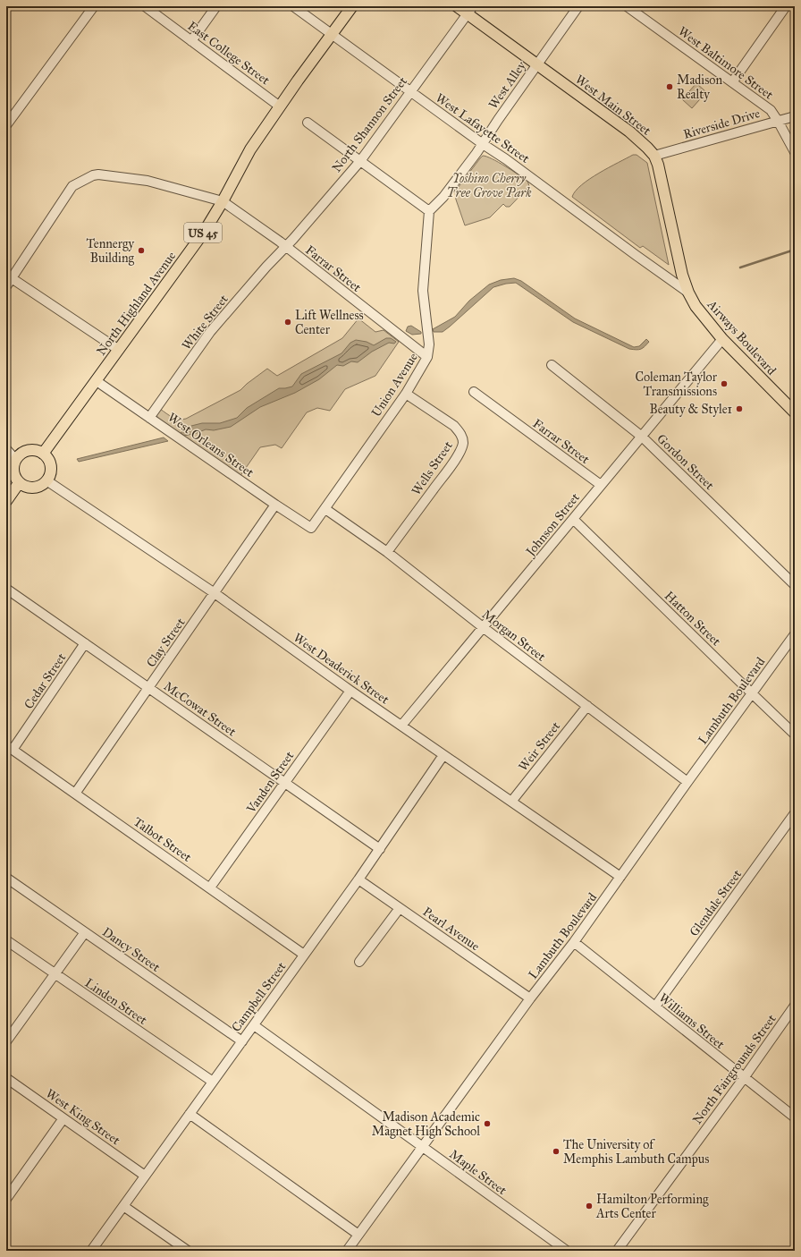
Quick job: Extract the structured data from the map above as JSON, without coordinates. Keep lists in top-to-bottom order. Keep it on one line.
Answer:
{"streets":{"main road":["West Main Street","US 45","North Highland Avenue","Airways Boulevard"],"street":["East College Street","West Baltimore Street","West Alley","Riverside Drive","North Shannon Street","West Lafayette Street","Farrar Street","White Street","Union Avenue","West Orleans Street","Gordon Street","Wells Street","Johnson Street","Hatton Street","Morgan Street","Clay Street","West Deaderick Street","Cedar Street","Lambuth Boulevard","McCowat Street","Weir Street","Vanden Street","Talbot Street","Glendale Street","Pearl Avenue","Dancy Street","Campbell Street","Linden Street","Williams Street","North Fairgrounds Street","West King Street","Maple Street"]},"crossings":[["East College Street","North Highland Avenue"],["West Baltimore Street","Riverside Drive"],["West Alley","West Main Street"],["West Alley","West Lafayette Street"],["West Alley","Union Avenue"],["West Main Street","Riverside Drive"],["West Main Street","North Shannon Street"],["West Main Street","West Lafayette Street"],["West Main Street","Airways Boulevard"],["North Shannon Street","West Lafayette Street"],["North Shannon Street","Farrar Street"],["North Shannon Street","White Street"],["West Lafayette Street","North Highland Avenue"],["West Lafayette Street","Airways Boulevard"],["Farrar Street","North Highland Avenue"],["Farrar Street","White Street"],["Farrar Street","Union Avenue"],["Farrar Street","Johnson Street"],["North Highland Avenue","West Orleans Street"],["North Highland Avenue","West Deaderick Street"],["White Street","West Orleans Street"],["Airways Boulevard","Johnson Street"],["Union Avenue","West Orleans Street"],["Union Avenue","Wells Street"],["Union Avenue","Morgan Street"],["West Orleans Street","Clay Street"],["Gordon Street","Johnson Street"],["Wells Street","Morgan Street"],["Johnson Street","Hatton Street"],["Johnson Street","Morgan Street"],["Johnson Street","West Deaderick Street"],["Hatton Street","Lambuth Boulevard"],["Morgan Street","Lambuth Boulevard"],["Morgan Street","Weir Street"],["Clay Street","West Deaderick Street"],["Clay Street","McCowat Street"],["Clay Street","Talbot Street"],["West Deaderick Street","Lambuth Boulevard"],["West Deaderick Street","Weir Street"],["West Deaderick Street","Vanden Street"],["West Deaderick Street","Campbell Street"],["Cedar Street","McCowat Street"],["Cedar Street","Talbot Street"],["Lambuth Boulevard","Pearl Avenue"],["Lambuth Boulevard","Williams Street"],["Lambuth Boulevard","Maple Street"],["McCowat Street","Vanden Street"],["McCowat Street","Campbell Street"],["Vanden Street","Talbot Street"],["Talbot Street","Campbell Street"],["Glendale Street","Williams Street"],["Pearl Avenue","Campbell Street"],["Dancy Street","Campbell Street"],["Campbell Street","Linden Street"],["Campbell Street","West King Street"],["Campbell Street","Maple Street"],["Williams Street","North Fairgrounds Street"]],"parks":["Yoshino Cherry Tree Grove Park"],"places":["Madison Realty","Tennergy Building","Lift Wellness Center","Coleman Taylor Transmissions","Beauty & Style1","Madison Academic Magnet High School","The University of Memphis Lambuth Campus","Hamilton Performing Arts Center"]}
